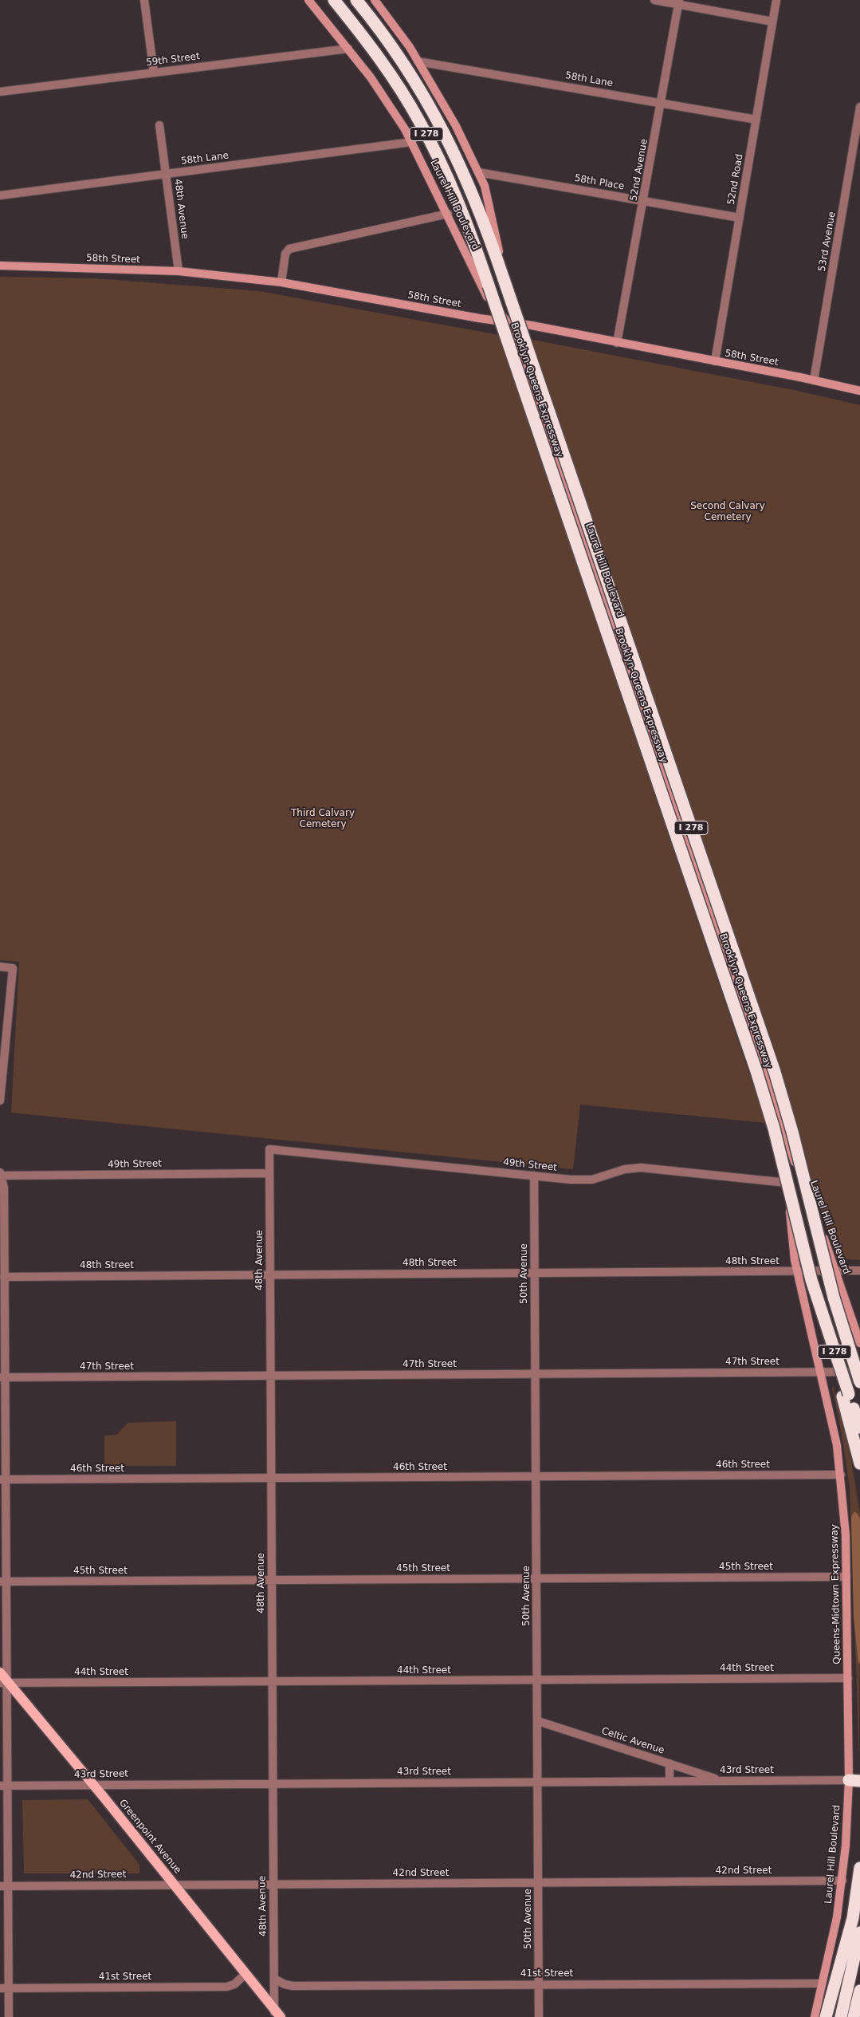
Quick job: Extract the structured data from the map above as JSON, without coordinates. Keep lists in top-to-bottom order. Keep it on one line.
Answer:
{"streets":{"highway":["I 278","Brooklyn-Queens Expressway"],"main road":["Laurel Hill Boulevard","58th Street","Queens-Midtown Expressway","Greenpoint Avenue"],"street":["59th Street","58th Lane","52nd Avenue","52nd Road","58th Place","48th Avenue","53rd Avenue","49th Street","48th Street","50th Avenue","47th Street","46th Street","45th Street","44th Street","Celtic Avenue","43rd Street","42nd Street","41st Street"]},"crossings":[["59th Street","Laurel Hill Boulevard"],["58th Lane","52nd Avenue"],["58th Lane","52nd Road"],["58th Lane","Laurel Hill Boulevard"],["58th Lane","48th Avenue"],["52nd Avenue","58th Place"],["52nd Avenue","58th Street"],["52nd Road","58th Place"],["52nd Road","58th Street"],["58th Place","Laurel Hill Boulevard"],["Laurel Hill Boulevard","58th Street"],["Laurel Hill Boulevard","49th Street"],["Laurel Hill Boulevard","48th Street"],["Laurel Hill Boulevard","Queens-Midtown Expressway"],["Laurel Hill Boulevard","43rd Street"],["Laurel Hill Boulevard","42nd Street"],["Laurel Hill Boulevard","41st Street"],["48th Avenue","58th Street"],["48th Avenue","49th Street"],["48th Avenue","48th Street"],["48th Avenue","47th Street"],["48th Avenue","46th Street"],["48th Avenue","45th Street"],["48th Avenue","44th Street"],["48th Avenue","43rd Street"],["48th Avenue","Greenpoint Avenue"],["48th Avenue","42nd Street"],["48th Avenue","41st Street"],["53rd Avenue","58th Street"],["49th Street","50th Avenue"],["48th Street","50th Avenue"],["50th Avenue","47th Street"],["50th Avenue","46th Street"],["50th Avenue","45th Street"],["50th Avenue","44th Street"],["50th Avenue","Celtic Avenue"],["50th Avenue","43rd Street"],["50th Avenue","42nd Street"],["50th Avenue","41st Street"],["46th Street","Queens-Midtown Expressway"],["45th Street","Queens-Midtown Expressway"],["Queens-Midtown Expressway","44th Street"],["44th Street","Greenpoint Avenue"],["Celtic Avenue","43rd Street"],["43rd Street","Greenpoint Avenue"],["Greenpoint Avenue","42nd Street"],["Greenpoint Avenue","41st Street"]],"parks":["Second Calvary Cemetery","Third Calvary Cemetery"]}
